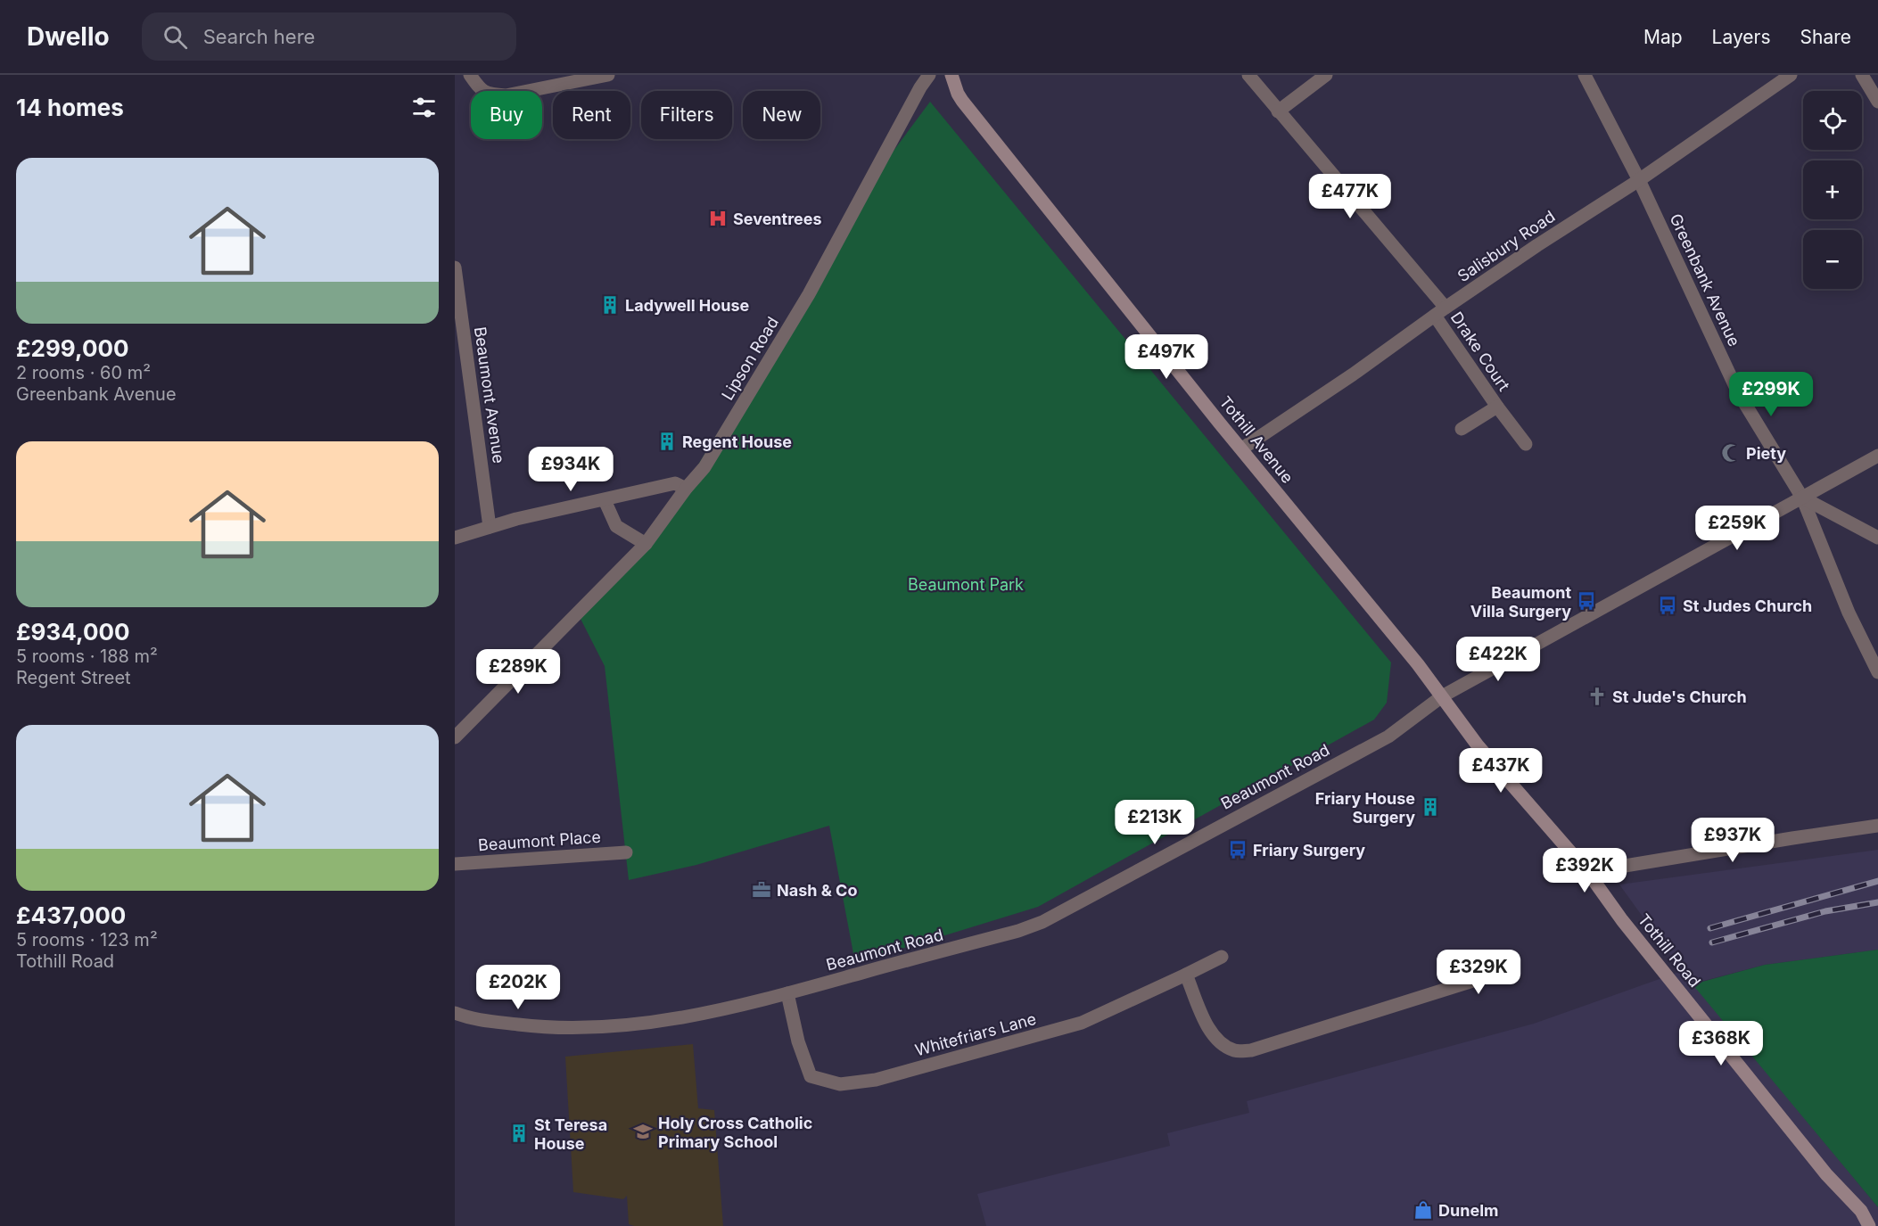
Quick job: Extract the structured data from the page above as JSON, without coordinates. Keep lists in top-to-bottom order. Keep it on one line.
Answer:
{"streets":{"main road":["Tothill Avenue","Tothill Road"],"street":["Salisbury Road","Greenbank Avenue","Drake Court","Lipson Road","Beaumont Avenue","Beaumont Road","Beaumont Place","Whitefriars Lane"]},"crossings":[["Salisbury Road","Greenbank Avenue"],["Salisbury Road","Drake Court"],["Salisbury Road","Tothill Avenue"],["Greenbank Avenue","Beaumont Road"],["Tothill Avenue","Beaumont Road"],["Tothill Avenue","Tothill Road"],["Beaumont Road","Tothill Road"],["Beaumont Road","Whitefriars Lane"]],"parks":["Beaumont Park"],"places":{"hospital":["Seventrees"],"building":["Ladywell House","Regent House","Friary House Surgery","St Teresa House"],"mosque":["Piety"],"bus stop":["Beaumont Villa Surgery","St Judes Church","Friary Surgery"],"church":["St Jude's Church"],"office":["Nash & Co"],"school or university":["Holy Cross Catholic Primary School"],"shop":["Dunelm"]},"page":{"header":"Dwello","search":"Search here","nav":["Map","Layers","Share"],"heading":"14 homes","map_buttons":["+","−"],"chip":["Buy","Rent","Filters","New"],"list":[{"name":"£299,000","note":"2 rooms · 60 m² · Greenbank Avenue"},{"name":"£934,000","note":"5 rooms · 188 m² · Regent Street"},{"name":"£437,000","note":"5 rooms · 123 m² · Tothill Road"}],"price":["£477K","£497K","£299K","£934K","£259K","£422K","£289K","£437K","£213K","£937K","£392K","£329K","£202K","£368K"]}}
